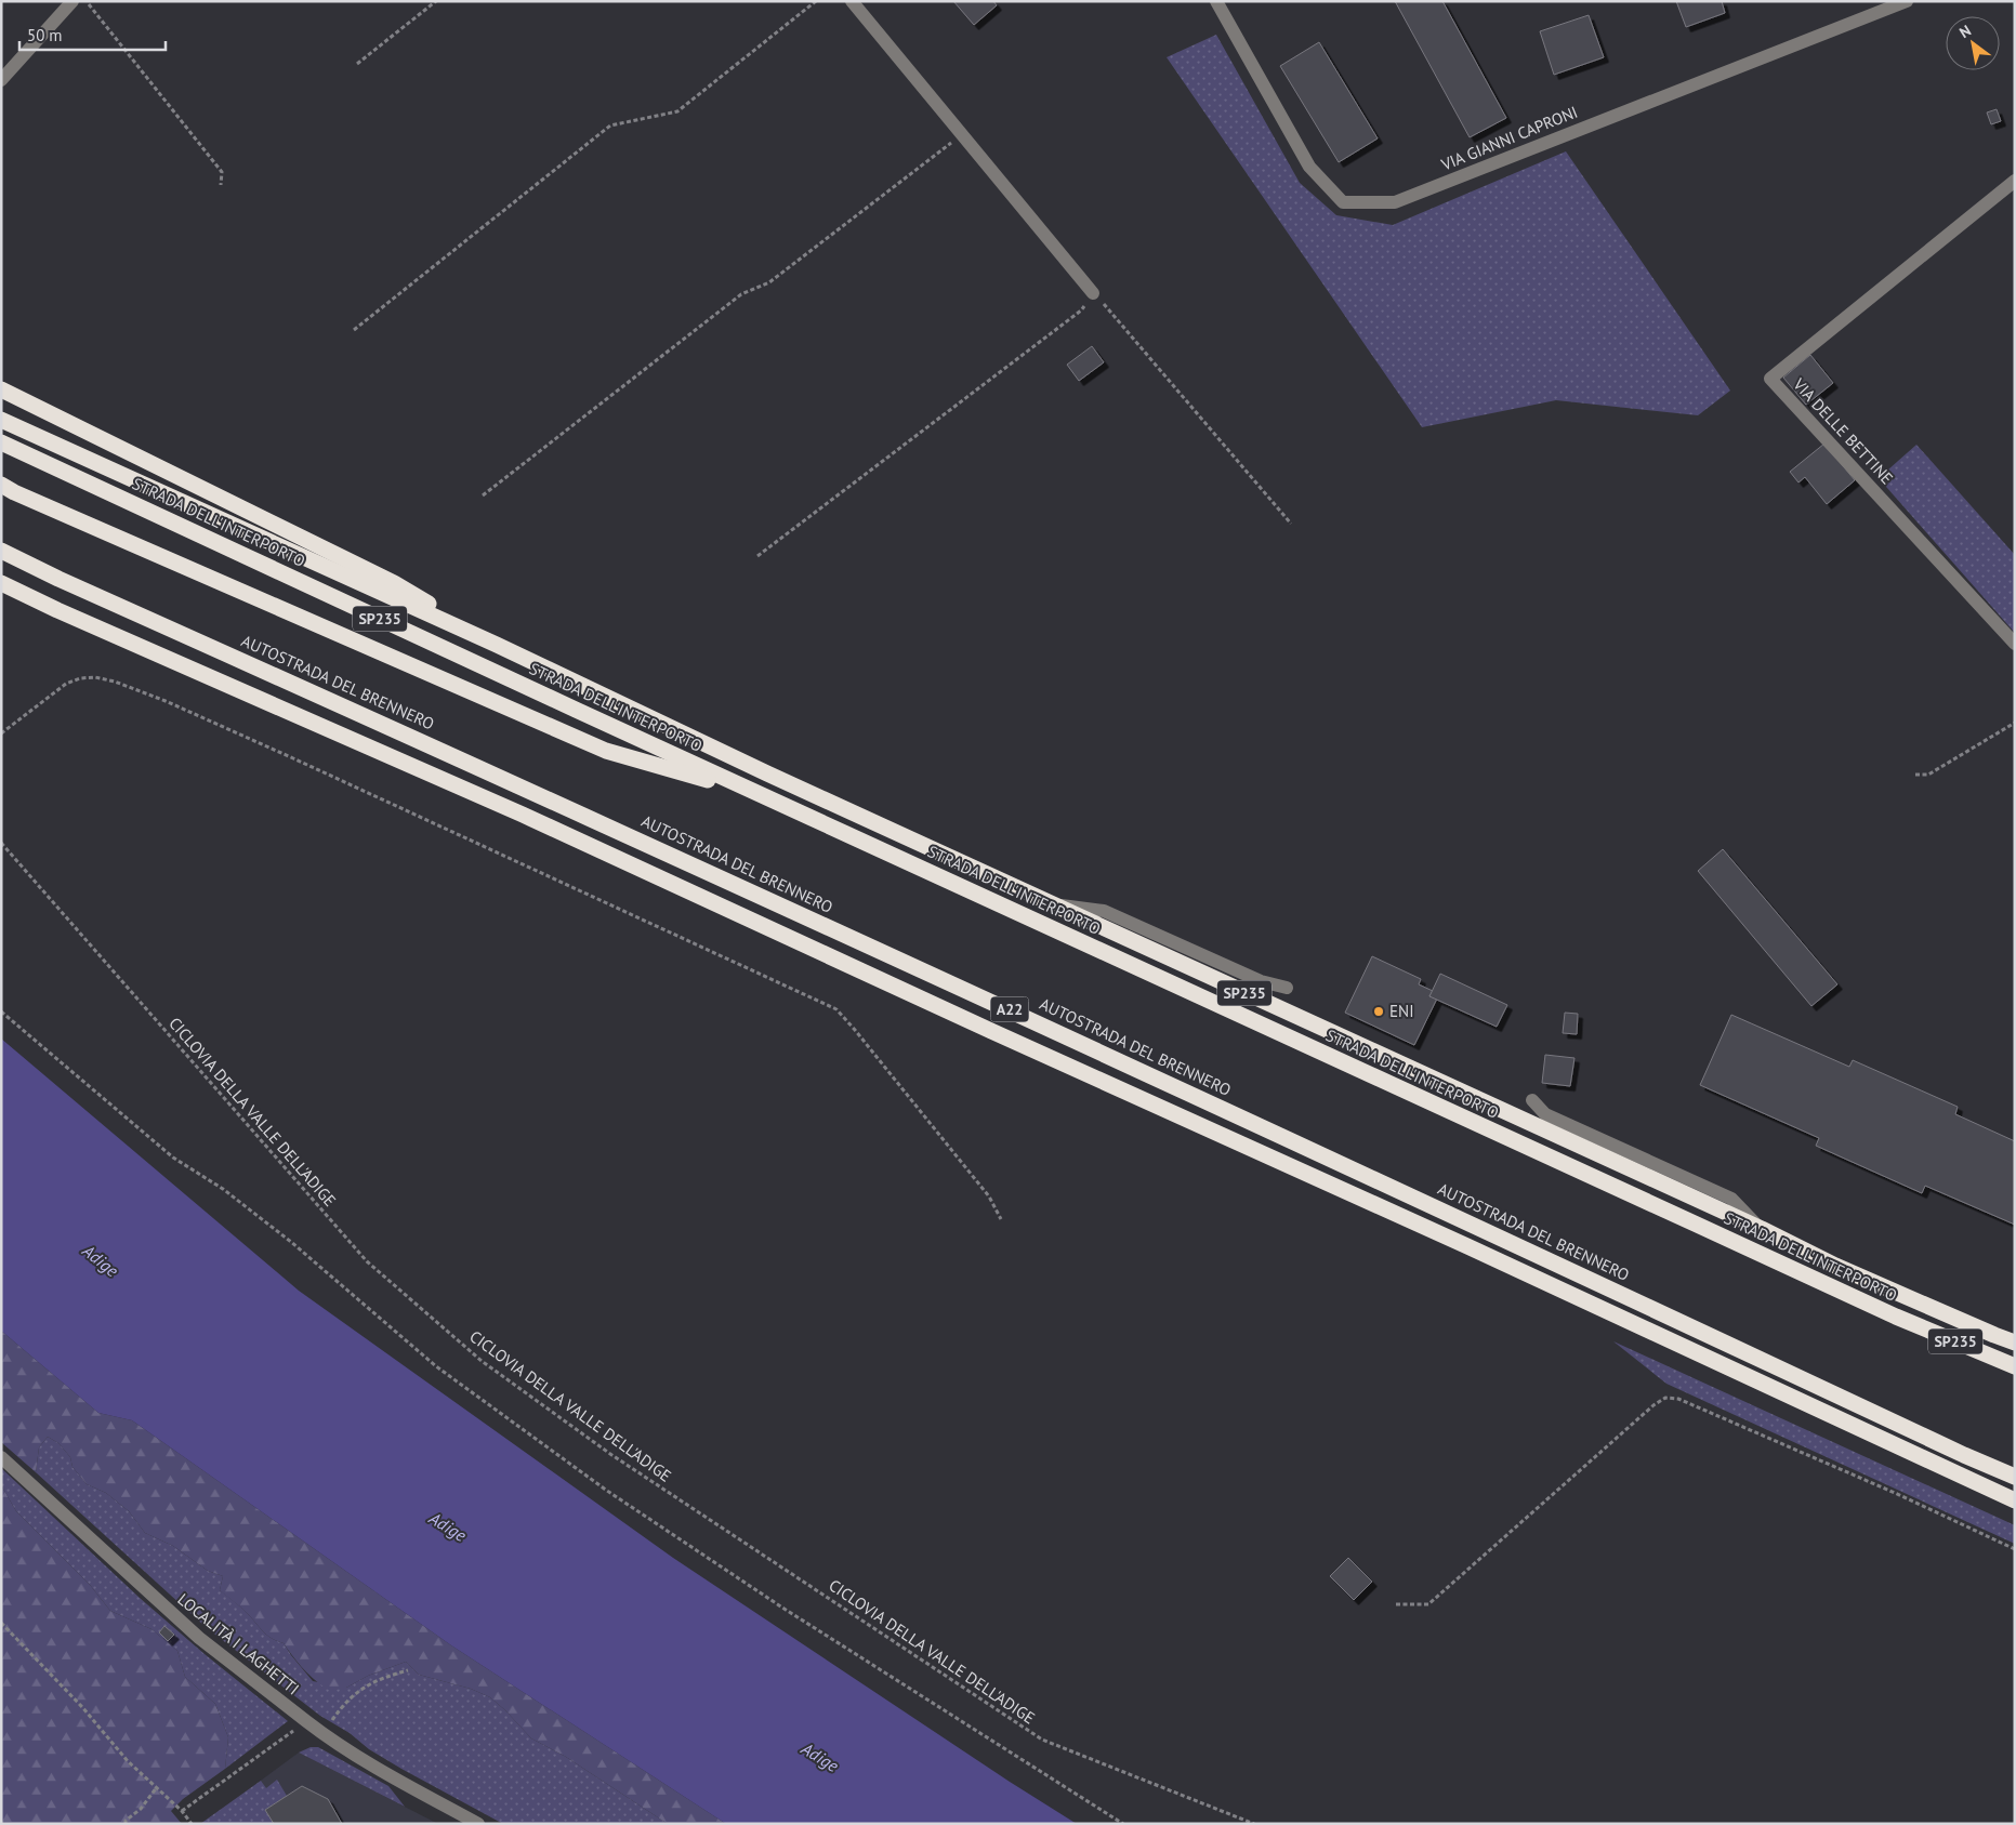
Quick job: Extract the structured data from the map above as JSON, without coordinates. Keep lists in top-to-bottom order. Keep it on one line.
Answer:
{"streets":{"highway":["STRADA DELL'INTERPORTO","SP235","AUTOSTRADA DEL BRENNERO","A22"],"street":["VIA GIANNI CAPRONI","VIA DELLE BETTINE","LOCALITÀ I LAGHETTI"],"path":["CICLOVIA DELLA VALLE DELL'ADIGE"]},"water":["Adige"],"places":["ENI"],"scale_bar":"50 m","north":"top left"}
